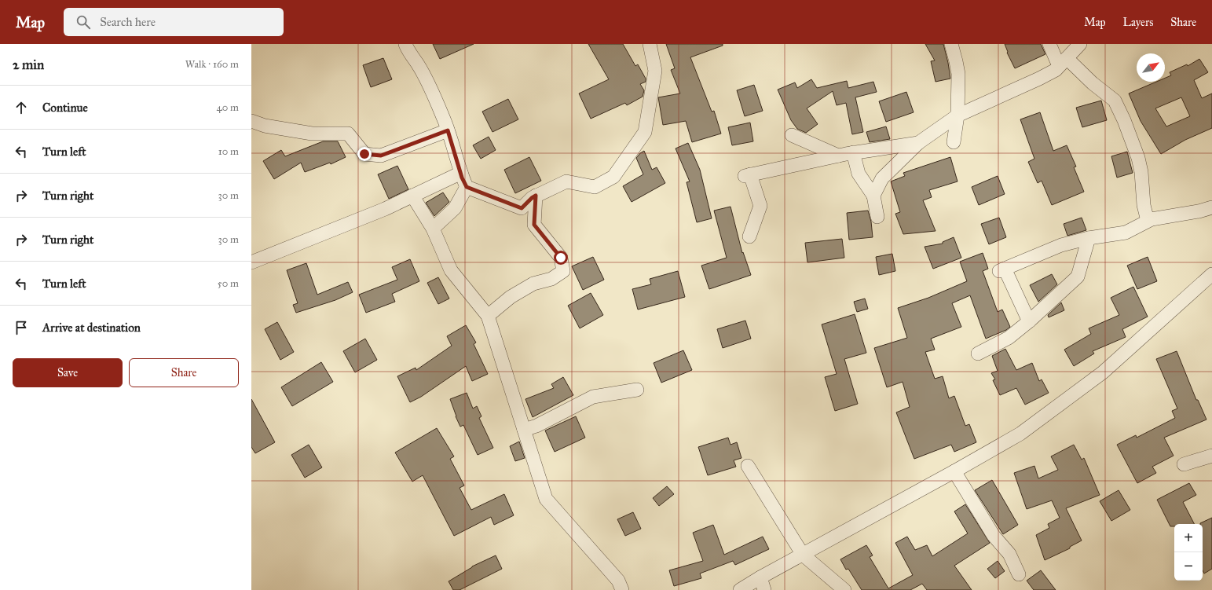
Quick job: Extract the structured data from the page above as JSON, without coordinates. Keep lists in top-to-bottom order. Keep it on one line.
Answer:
{"north":"top right","page":{"header":"Map","search":"Search here","nav":["Map","Layers","Share"],"heading":["2 min","Walk · 160 m"],"list":[["Continue","40 m"],["Turn left","10 m"],["Turn right","30 m"],["Turn right","30 m"],["Turn left","50 m"],"Arrive at destination"],"buttons":["Save","Share"],"map_buttons":["+","−"]}}
